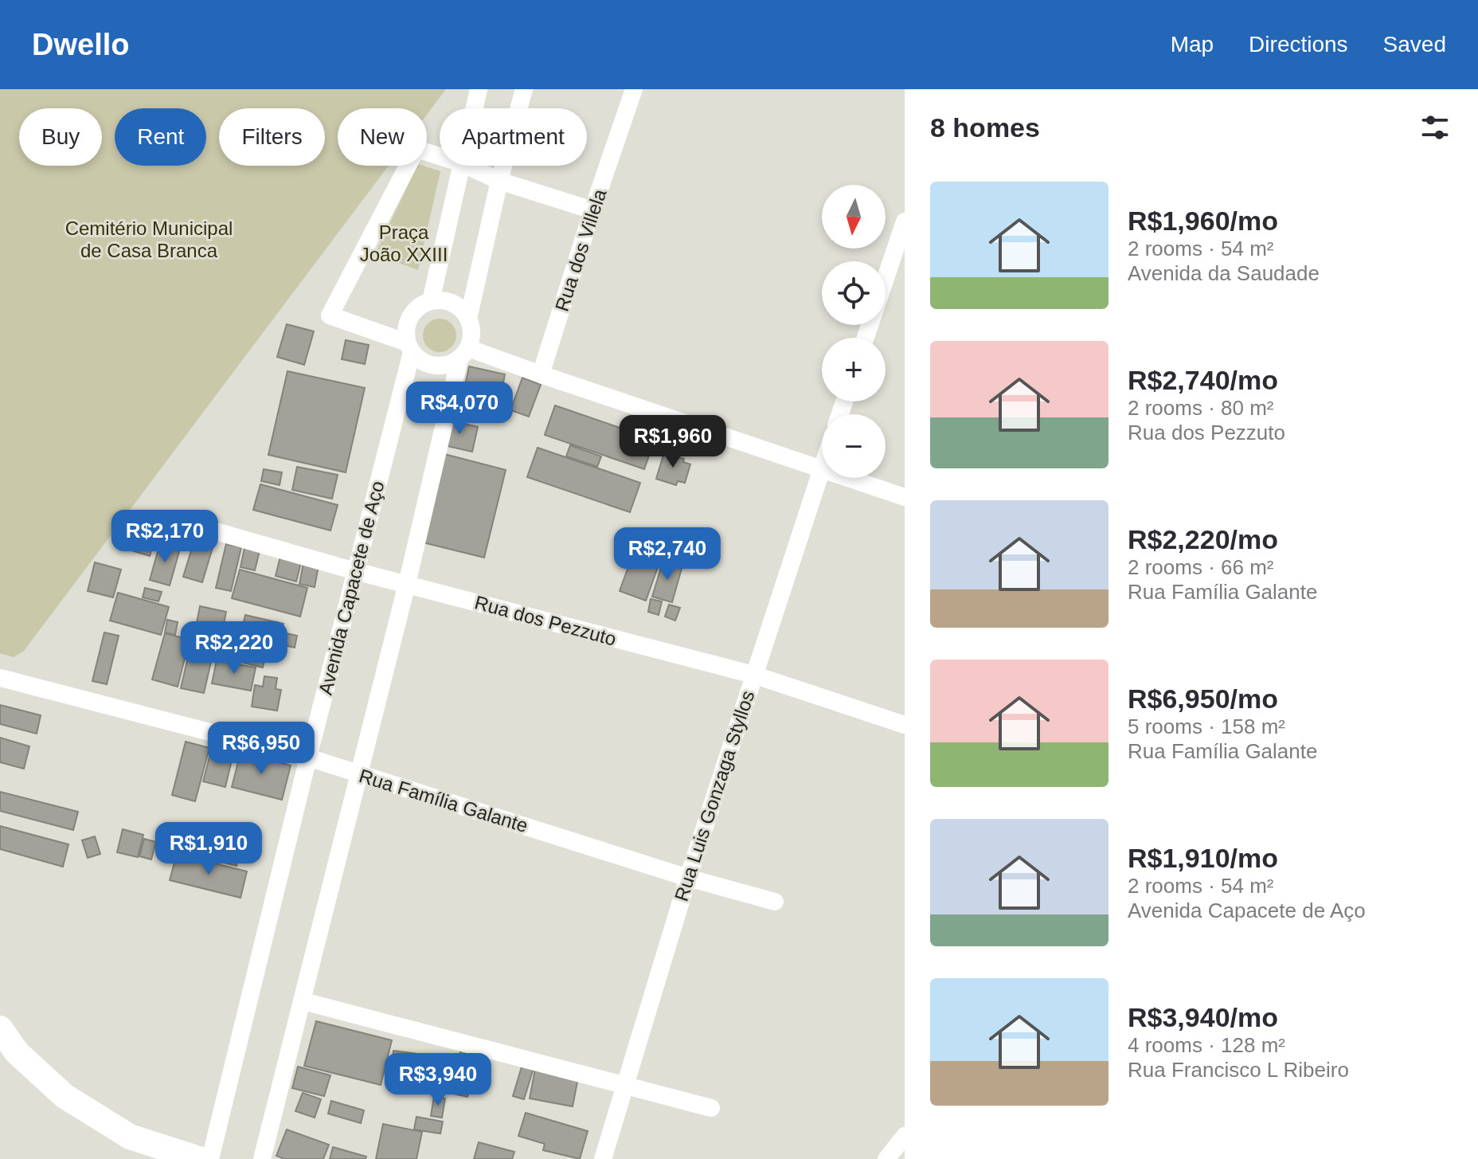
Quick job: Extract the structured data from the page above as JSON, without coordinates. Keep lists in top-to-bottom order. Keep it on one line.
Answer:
{"streets":{"street":["Rua dos Villela","Avenida Capacete de Aço","Rua dos Pezzuto","Rua Luis Gonzaga Styllos","Rua Família Galante"]},"crossings":[["Avenida Capacete de Aço","Rua dos Pezzuto"],["Avenida Capacete de Aço","Rua Família Galante"],["Rua dos Pezzuto","Rua Luis Gonzaga Styllos"],["Rua Luis Gonzaga Styllos","Rua Família Galante"]],"parks":["Cemitério Municipal de Casa Branca","Praça João XXIII"],"north":"bottom","page":{"header":"Dwello","nav":["Map","Directions","Saved"],"heading":"8 homes","chip":["Buy","Rent","Filters","New","Apartment"],"list":[{"name":"R$1,960/mo","note":"2 rooms · 54 m² · Avenida da Saudade"},{"name":"R$2,740/mo","note":"2 rooms · 80 m² · Rua dos Pezzuto"},{"name":"R$2,220/mo","note":"2 rooms · 66 m² · Rua Família Galante"},{"name":"R$6,950/mo","note":"5 rooms · 158 m² · Rua Família Galante"},{"name":"R$1,910/mo","note":"2 rooms · 54 m² · Avenida Capacete de Aço"},{"name":"R$3,940/mo","note":"4 rooms · 128 m² · Rua Francisco L Ribeiro"}],"map_buttons":["+","−"],"price":["R$4,070","R$1,960","R$2,170","R$2,740","R$2,220","R$6,950","R$1,910","R$3,940"]}}
